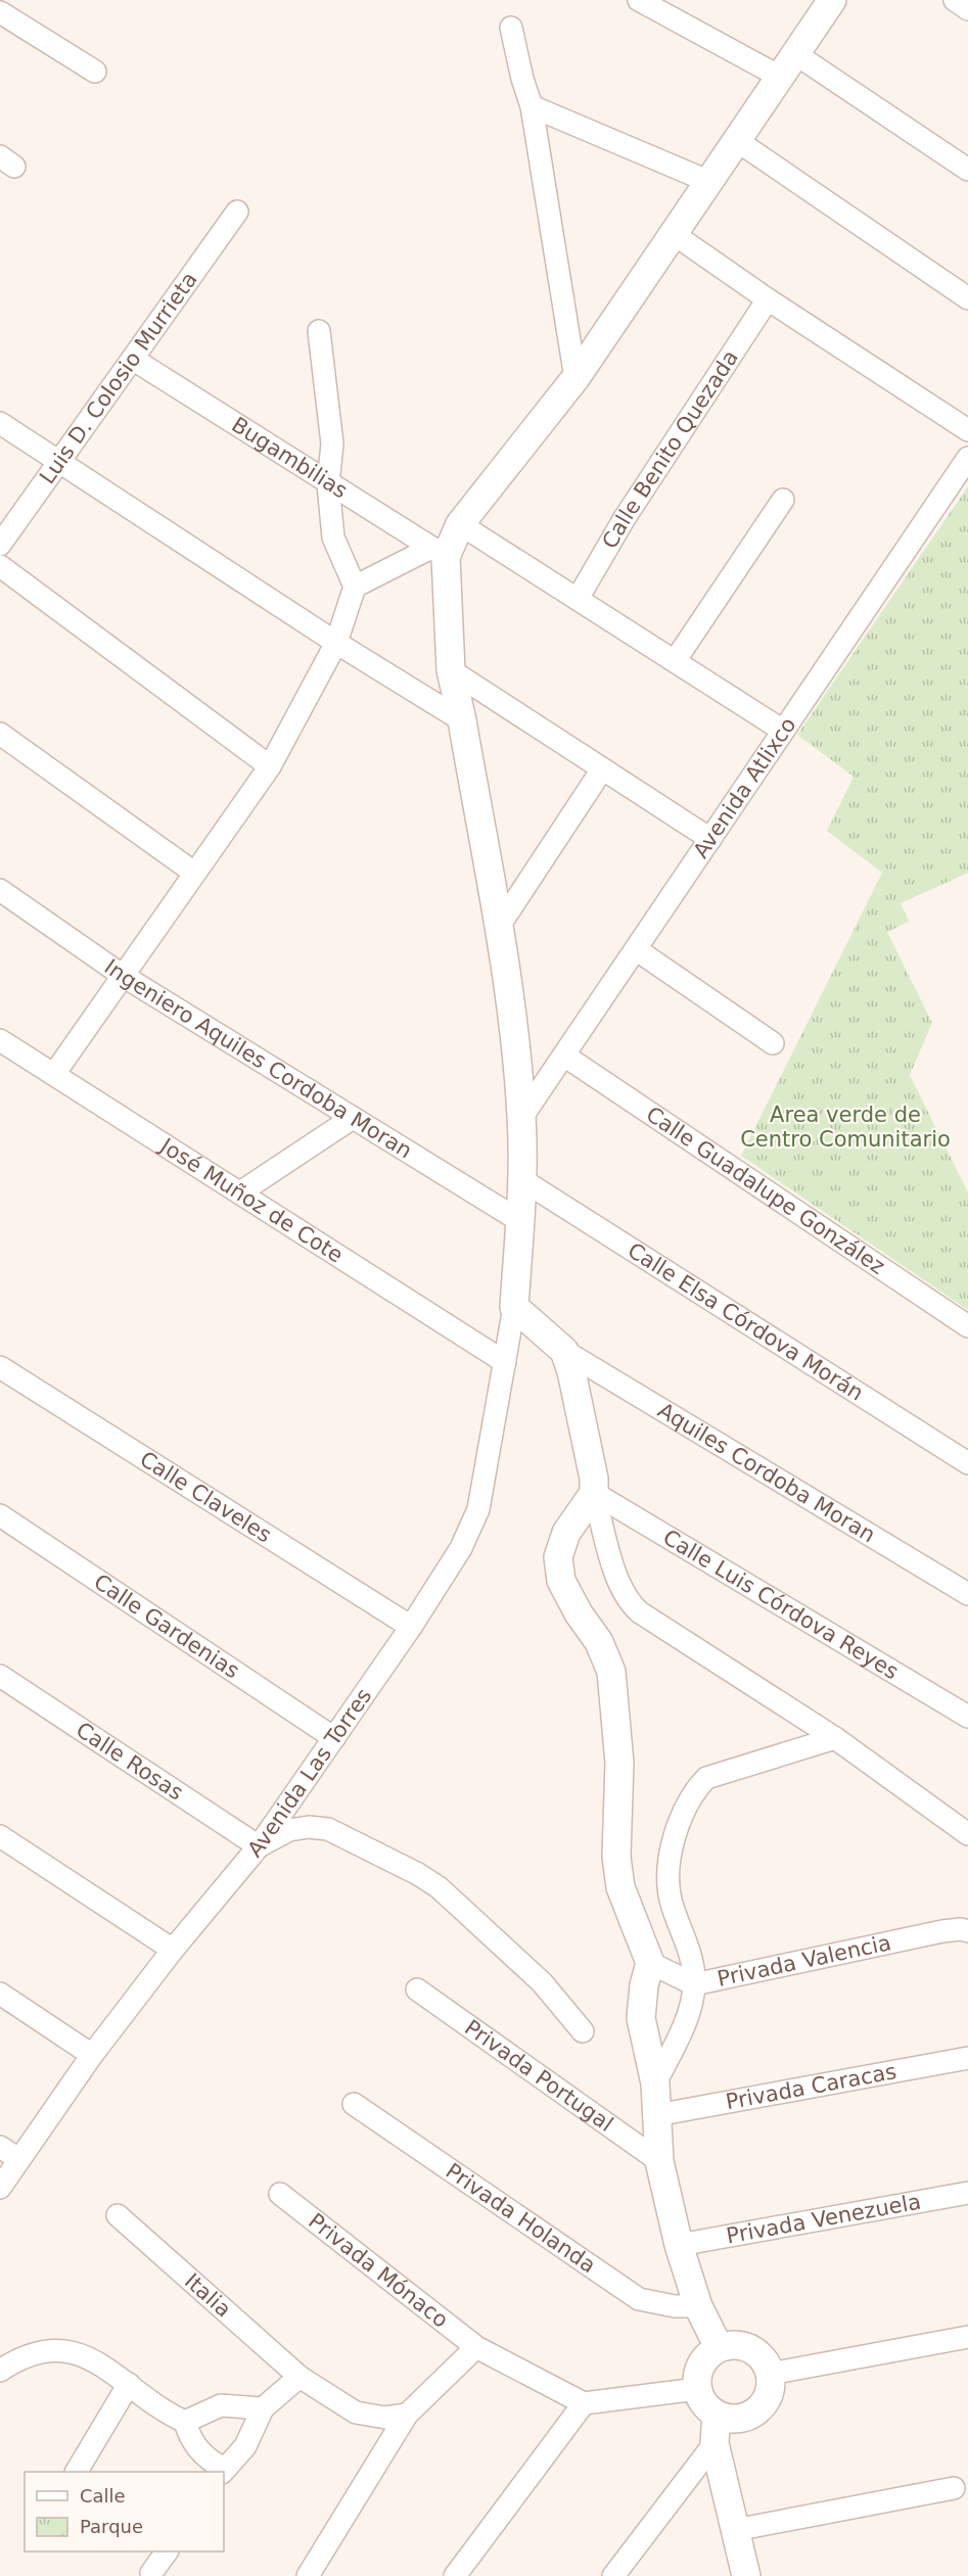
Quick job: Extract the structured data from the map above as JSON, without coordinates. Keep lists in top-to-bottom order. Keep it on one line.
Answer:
{"streets":{"street":["Luis D. Colosio Murrieta","Calle Benito Quezada","Bugambilias","Avenida Atlixco","Ingeniero Aquiles Cordoba Moran","Calle Guadalupe González","José Muñoz de Cote","Calle Elsa Córdova Morán","Aquiles Cordoba Moran","Calle Claveles","Calle Luis Córdova Reyes","Calle Gardenias","Calle Rosas","Avenida Las Torres","Privada Valencia","Privada Portugal","Privada Caracas","Privada Holanda","Privada Venezuela","Privada Mónaco","Italia"]},"crossings":[["Luis D. Colosio Murrieta","Bugambilias"],["Avenida Atlixco","Calle Guadalupe González"],["José Muñoz de Cote","Avenida Las Torres"],["Aquiles Cordoba Moran","Avenida Las Torres"],["Calle Claveles","Avenida Las Torres"],["Calle Gardenias","Avenida Las Torres"],["Calle Rosas","Avenida Las Torres"]],"parks":["Area verde de Centro Comunitario"],"legend":["Calle","Parque"]}
